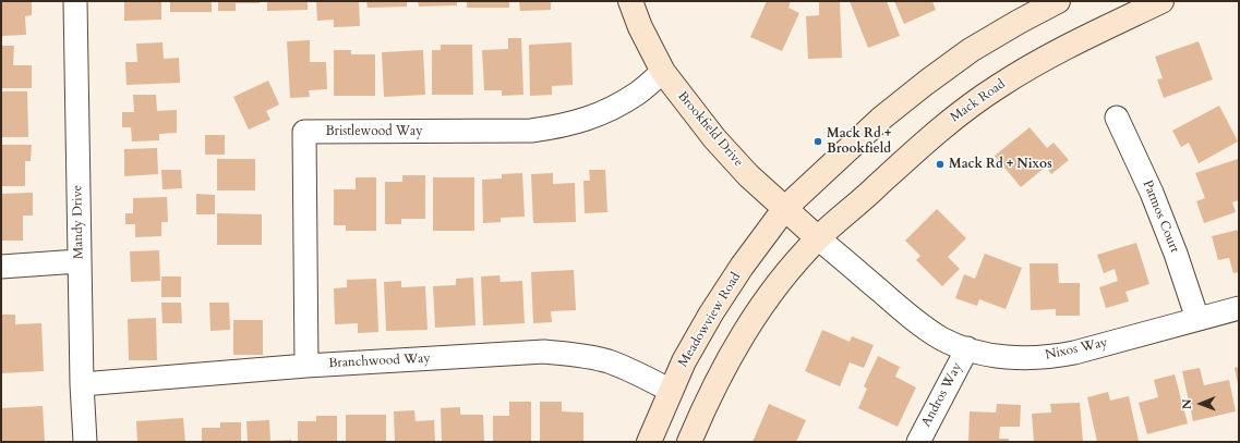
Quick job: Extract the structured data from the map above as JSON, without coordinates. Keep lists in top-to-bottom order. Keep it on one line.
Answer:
{"streets":{"main road":["Mack Road","Brookfield Drive","Meadowview Road"],"street":["Bristlewood Way","Patmos Court","Mandy Drive","Nixos Way","Branchwood Way","Andros Way"]},"crossings":[["Mack Road","Brookfield Drive"],["Mack Road","Nixos Way"],["Brookfield Drive","Bristlewood Way"],["Brookfield Drive","Meadowview Road"],["Brookfield Drive","Nixos Way"],["Bristlewood Way","Branchwood Way"],["Patmos Court","Nixos Way"],["Mandy Drive","Branchwood Way"],["Meadowview Road","Branchwood Way"],["Nixos Way","Andros Way"]],"places":["Mack Rd + Brookfield","Mack Rd + Nixos"],"north":"left"}
